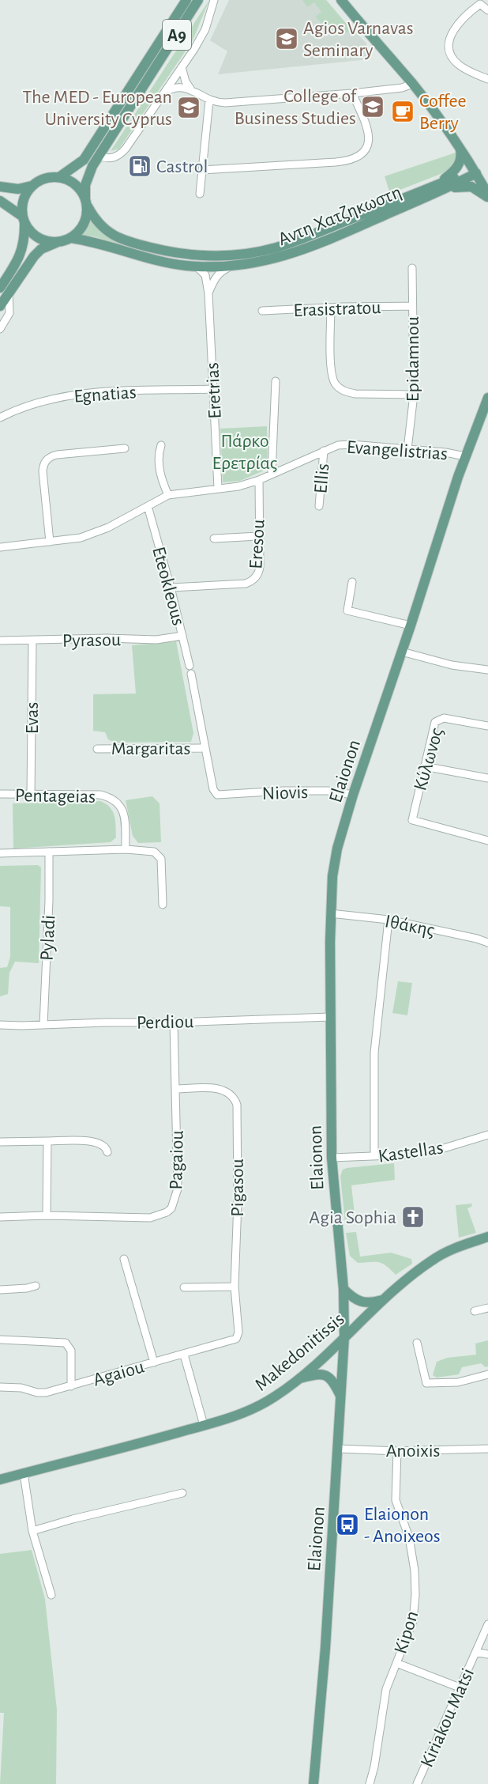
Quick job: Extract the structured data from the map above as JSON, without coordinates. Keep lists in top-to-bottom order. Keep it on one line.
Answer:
{"streets":{"main road":["A9","Αντη Χατζηκωστη","Elaionon","Makedonitissis"],"street":["Erasistratou","Epidamnou","Eretrias","Egnatias","Evangelistrias","Ellis","Eresou","Eteokleous","Pyrasou","Evas","Margaritas","Κύλωνος","Niovis","Pentageias","Ιθάκης","Pyladi","Perdiou","Kastellas","Pagaiou","Pigasou","Agaiou","Anoixis","Kipon","Kiriakou Matsi"]},"crossings":[["A9","Αντη Χατζηκωστη"],["Αντη Χατζηκωστη","Eretrias"],["Erasistratou","Epidamnou"],["Epidamnou","Evangelistrias"],["Eretrias","Egnatias"],["Eretrias","Evangelistrias"],["Evangelistrias","Ellis"],["Evangelistrias","Eresou"],["Evangelistrias","Eteokleous"],["Evangelistrias","Elaionon"],["Eresou","Eteokleous"],["Eteokleous","Pyrasou"],["Eteokleous","Margaritas"],["Eteokleous","Niovis"],["Pyrasou","Evas"],["Evas","Pentageias"],["Elaionon","Niovis"],["Elaionon","Ιθάκης"],["Elaionon","Perdiou"],["Elaionon","Kastellas"],["Elaionon","Makedonitissis"],["Elaionon","Anoixis"],["Pyladi","Perdiou"],["Perdiou","Pagaiou"],["Pagaiou","Pigasou"],["Pigasou","Agaiou"],["Anoixis","Kipon"]],"parks":["Πάρκο Ερετρίας"],"places":{"school or university":["Agios Varnavas Seminary","College of Business Studies","The MED - European University Cyprus"],"cafe":["Coffee Berry"],"fuel station":["Castrol"],"church":["Agia Sophia"],"bus stop":["Elaionon - Anoixeos"]}}
